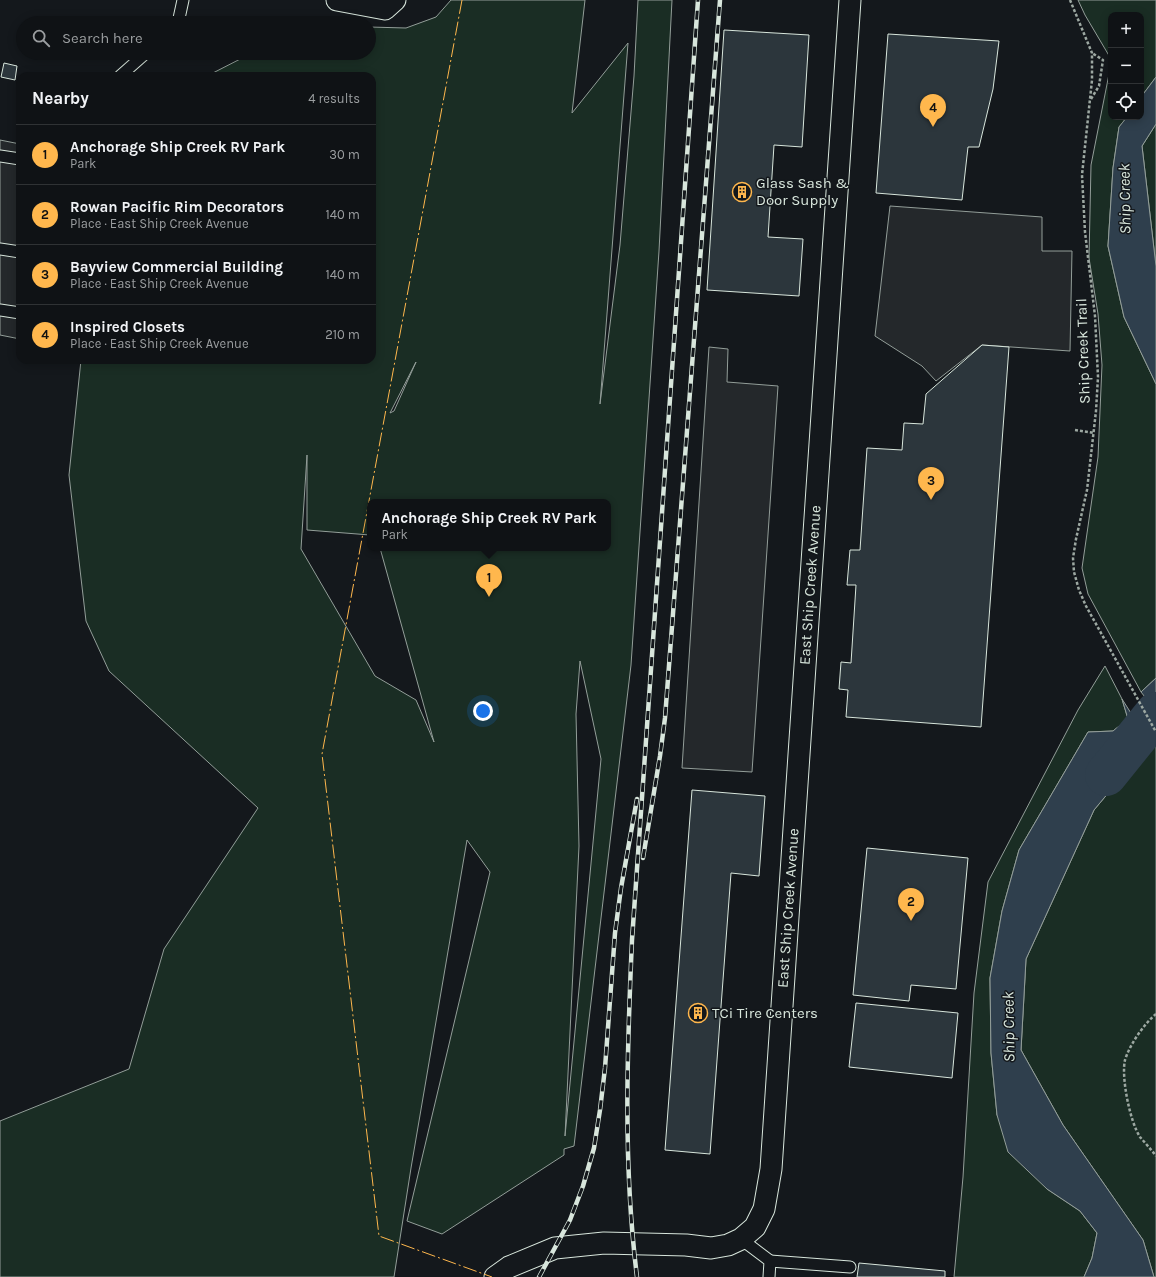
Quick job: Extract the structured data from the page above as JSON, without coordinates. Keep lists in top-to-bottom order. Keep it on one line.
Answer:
{"streets":{"street":["East Ship Creek Avenue"],"path":["Ship Creek Trail"]},"water":["Ship Creek"],"places":{"building":["Glass Sash & Door Supply","TCi Tire Centers"]},"page":{"map_buttons":["+","−"],"search":"Search here","heading":["Nearby","4 results"],"pins":["4","3","1","2"],"list":[{"mark":"1","name":"Anchorage Ship Creek RV Park","note":"Park","value":"30 m"},{"mark":"2","name":"Rowan Pacific Rim Decorators","note":"Place · East Ship Creek Avenue","value":"140 m"},{"mark":"3","name":"Bayview Commercial Building","note":"Place · East Ship Creek Avenue","value":"140 m"},{"mark":"4","name":"Inspired Closets","note":"Place · East Ship Creek Avenue","value":"210 m"}],"popup":["Anchorage Ship Creek RV Park","Park"]}}
